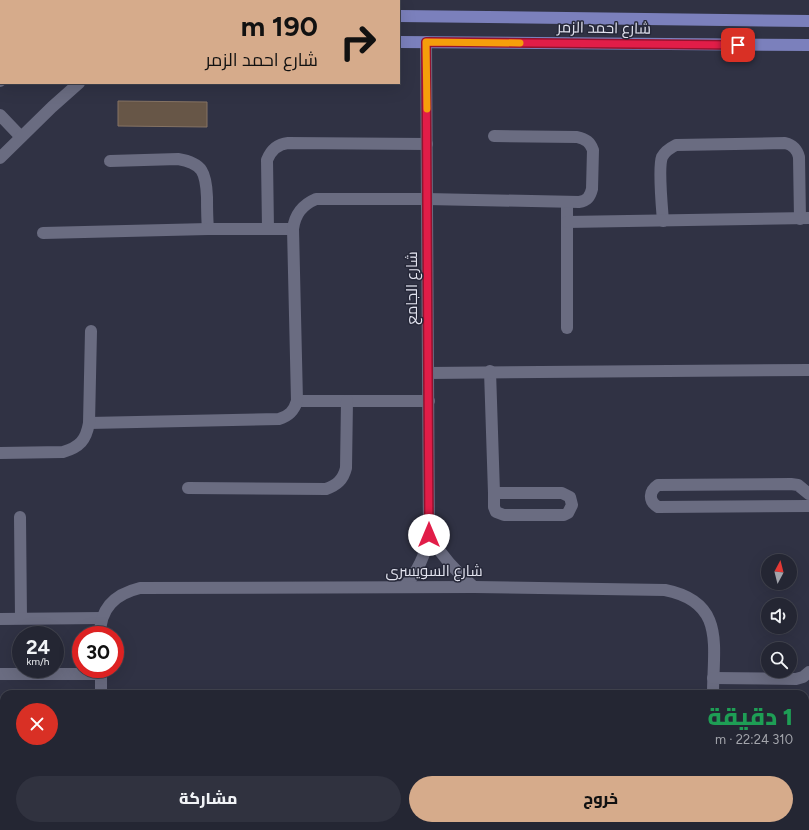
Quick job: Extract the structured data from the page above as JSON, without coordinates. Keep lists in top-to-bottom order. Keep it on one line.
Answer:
{"streets":{"main road":["شارع احمد الزمر"],"street":["شارع الجامع","شارع السويسرى"]},"crossings":[["شارع احمد الزمر","شارع الجامع"],["شارع الجامع","شارع السويسرى"]],"north":"top","page":{"turn":["190 m","شارع احمد الزمر"],"speed":"24 km/h","limit":"30","heading":["1 دقيقة","310 m · 22:24"],"buttons":["خروج","مشاركة"]}}
